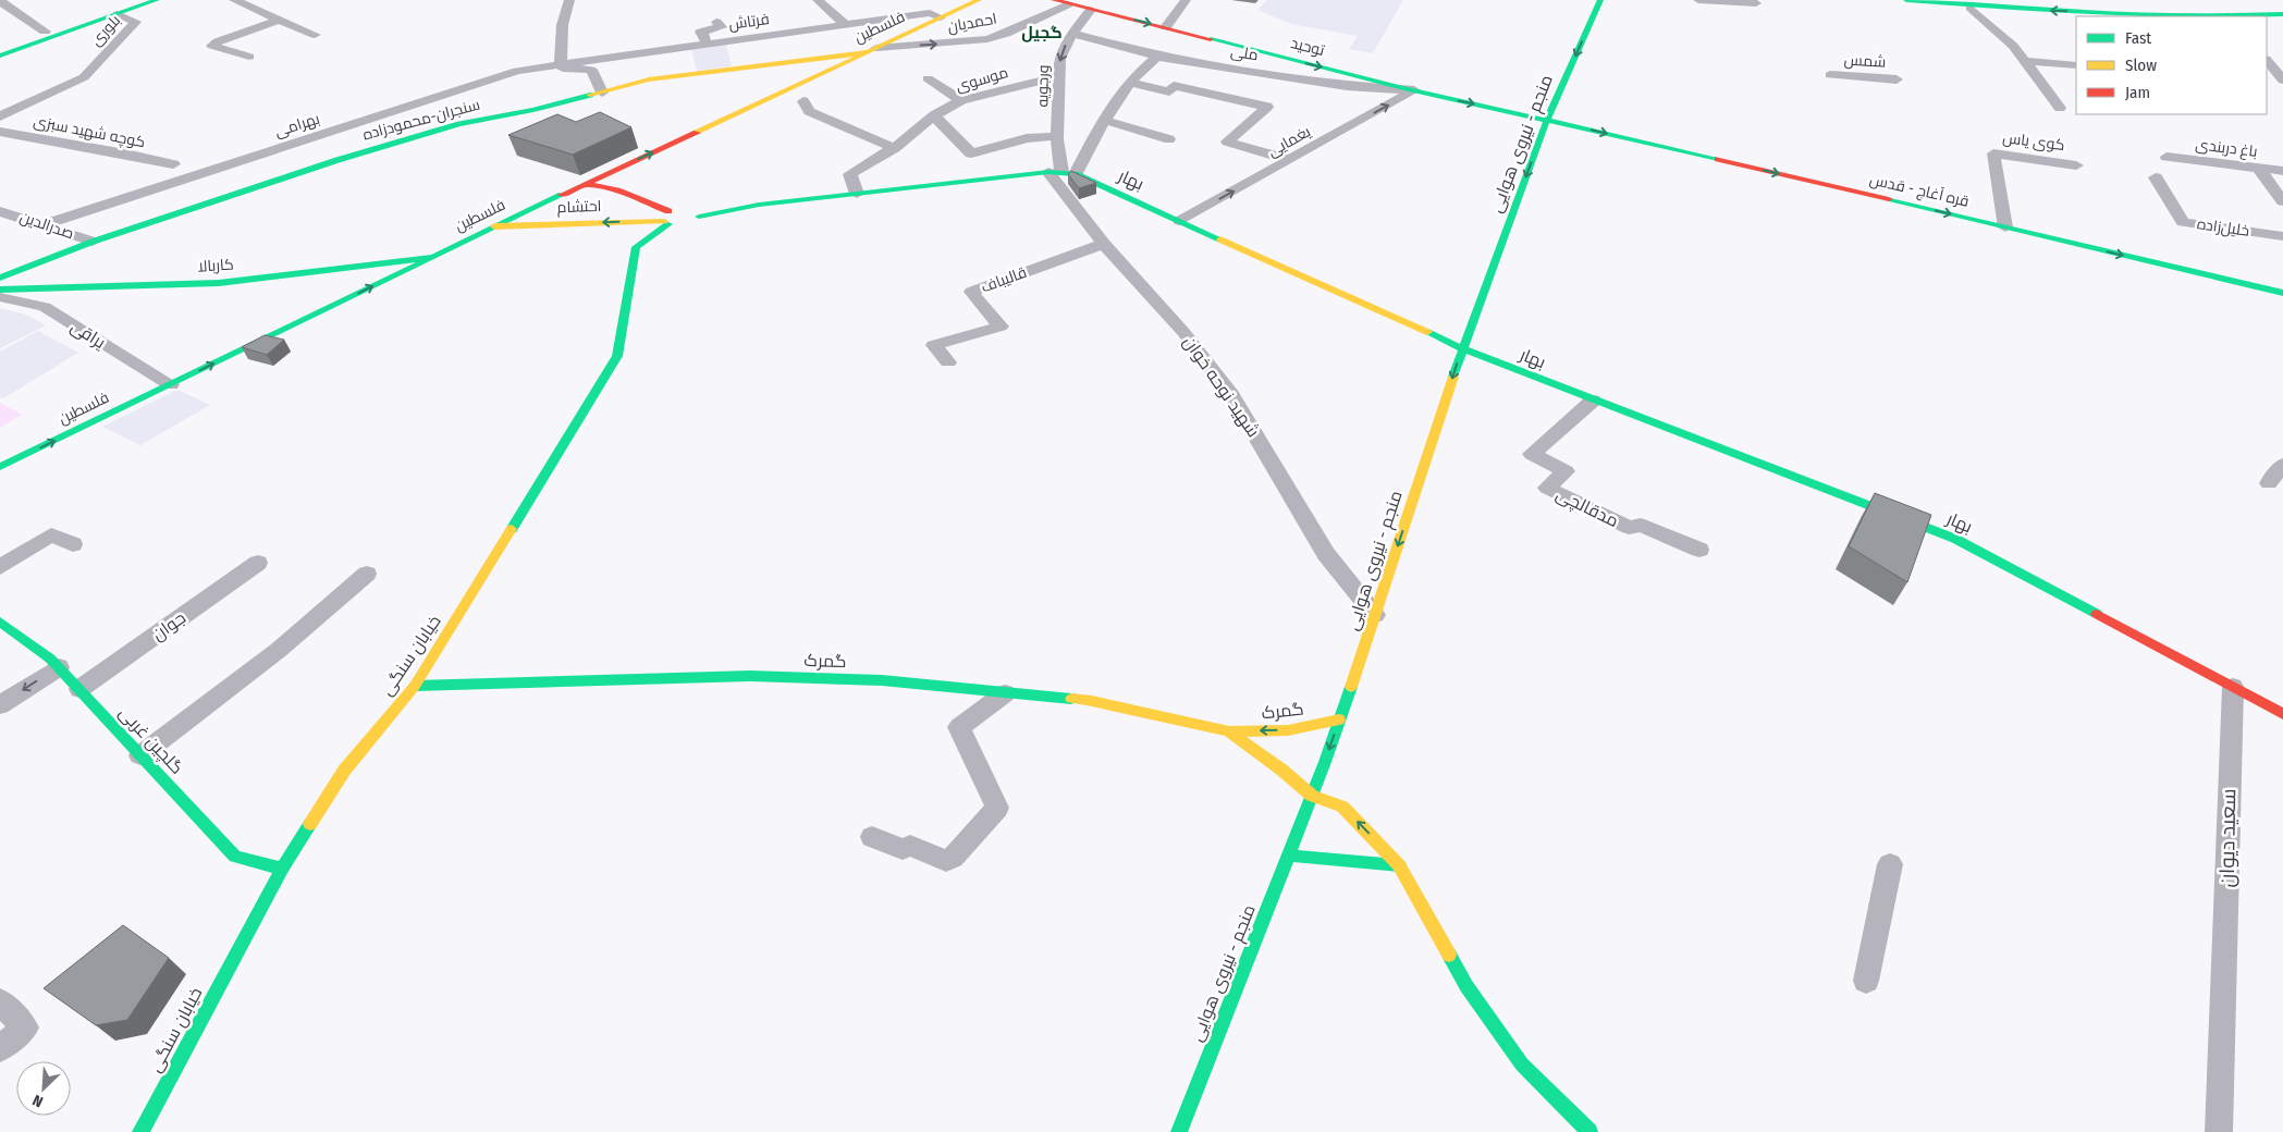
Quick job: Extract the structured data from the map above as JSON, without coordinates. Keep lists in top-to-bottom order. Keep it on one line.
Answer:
{"streets":{"main road":["فلسطین","توحید","سنجران-محمودزاده","منجم - نیروی هوایی","بهار","قره آغاج - قدس","احتشام","کاربالا","خیابان سنگی","گمرک","گلچین غربی"],"street":["فرتاش","احمدیان","بلوری","ملی","شمس","موسوی","ورجویه","بهرامی","کوچه شهید سبزی","یغمایی","کوی یاس","باغ دربندی","صدرالدین","خلیل‌زاده","قالیباف","یراقی","شهید نوحه خوان","مدقالچی","جوان","سعید دیوان"]},"crossings":[["فرتاش","فلسطین"],["فرتاش","بهرامی"],["احمدیان","فلسطین"],["احمدیان","توحید"],["احمدیان","سنجران-محمودزاده"],["فلسطین","سنجران-محمودزاده"],["فلسطین","احتشام"],["فلسطین","کاربالا"],["فلسطین","یراقی"],["بلوری","کوچه شهید سبزی"],["توحید","ملی"],["توحید","ورجویه"],["توحید","یغمایی"],["توحید","منجم - نیروی هوایی"],["توحید","قره آغاج - قدس"],["ملی","ورجویه"],["ملی","یغمایی"],["موسوی","ورجویه"],["موسوی","بهار"],["ورجویه","بهار"],["ورجویه","شهید نوحه خوان"],["سنجران-محمودزاده","صدرالدین"],["بهرامی","صدرالدین"],["یغمایی","بهار"],["کوی یاس","قره آغاج - قدس"],["منجم - نیروی هوایی","بهار"],["منجم - نیروی هوایی","قره آغاج - قدس"],["منجم - نیروی هوایی","شهید نوحه خوان"],["منجم - نیروی هوایی","گمرک"],["بهار","شهید نوحه خوان"],["بهار","مدقالچی"],["بهار","سعید دیوان"],["احتشام","خیابان سنگی"],["قالیباف","شهید نوحه خوان"],["جوان","گلچین غربی"],["خیابان سنگی","گمرک"],["خیابان سنگی","گلچین غربی"]],"one_way":["احمدیان","فلسطین","توحید","یغمایی","منجم - نیروی هوایی","قره آغاج - قدس","احتشام"],"districts":["گجیل"],"legend":["Fast","Slow","Jam"],"north":"bottom left"}
